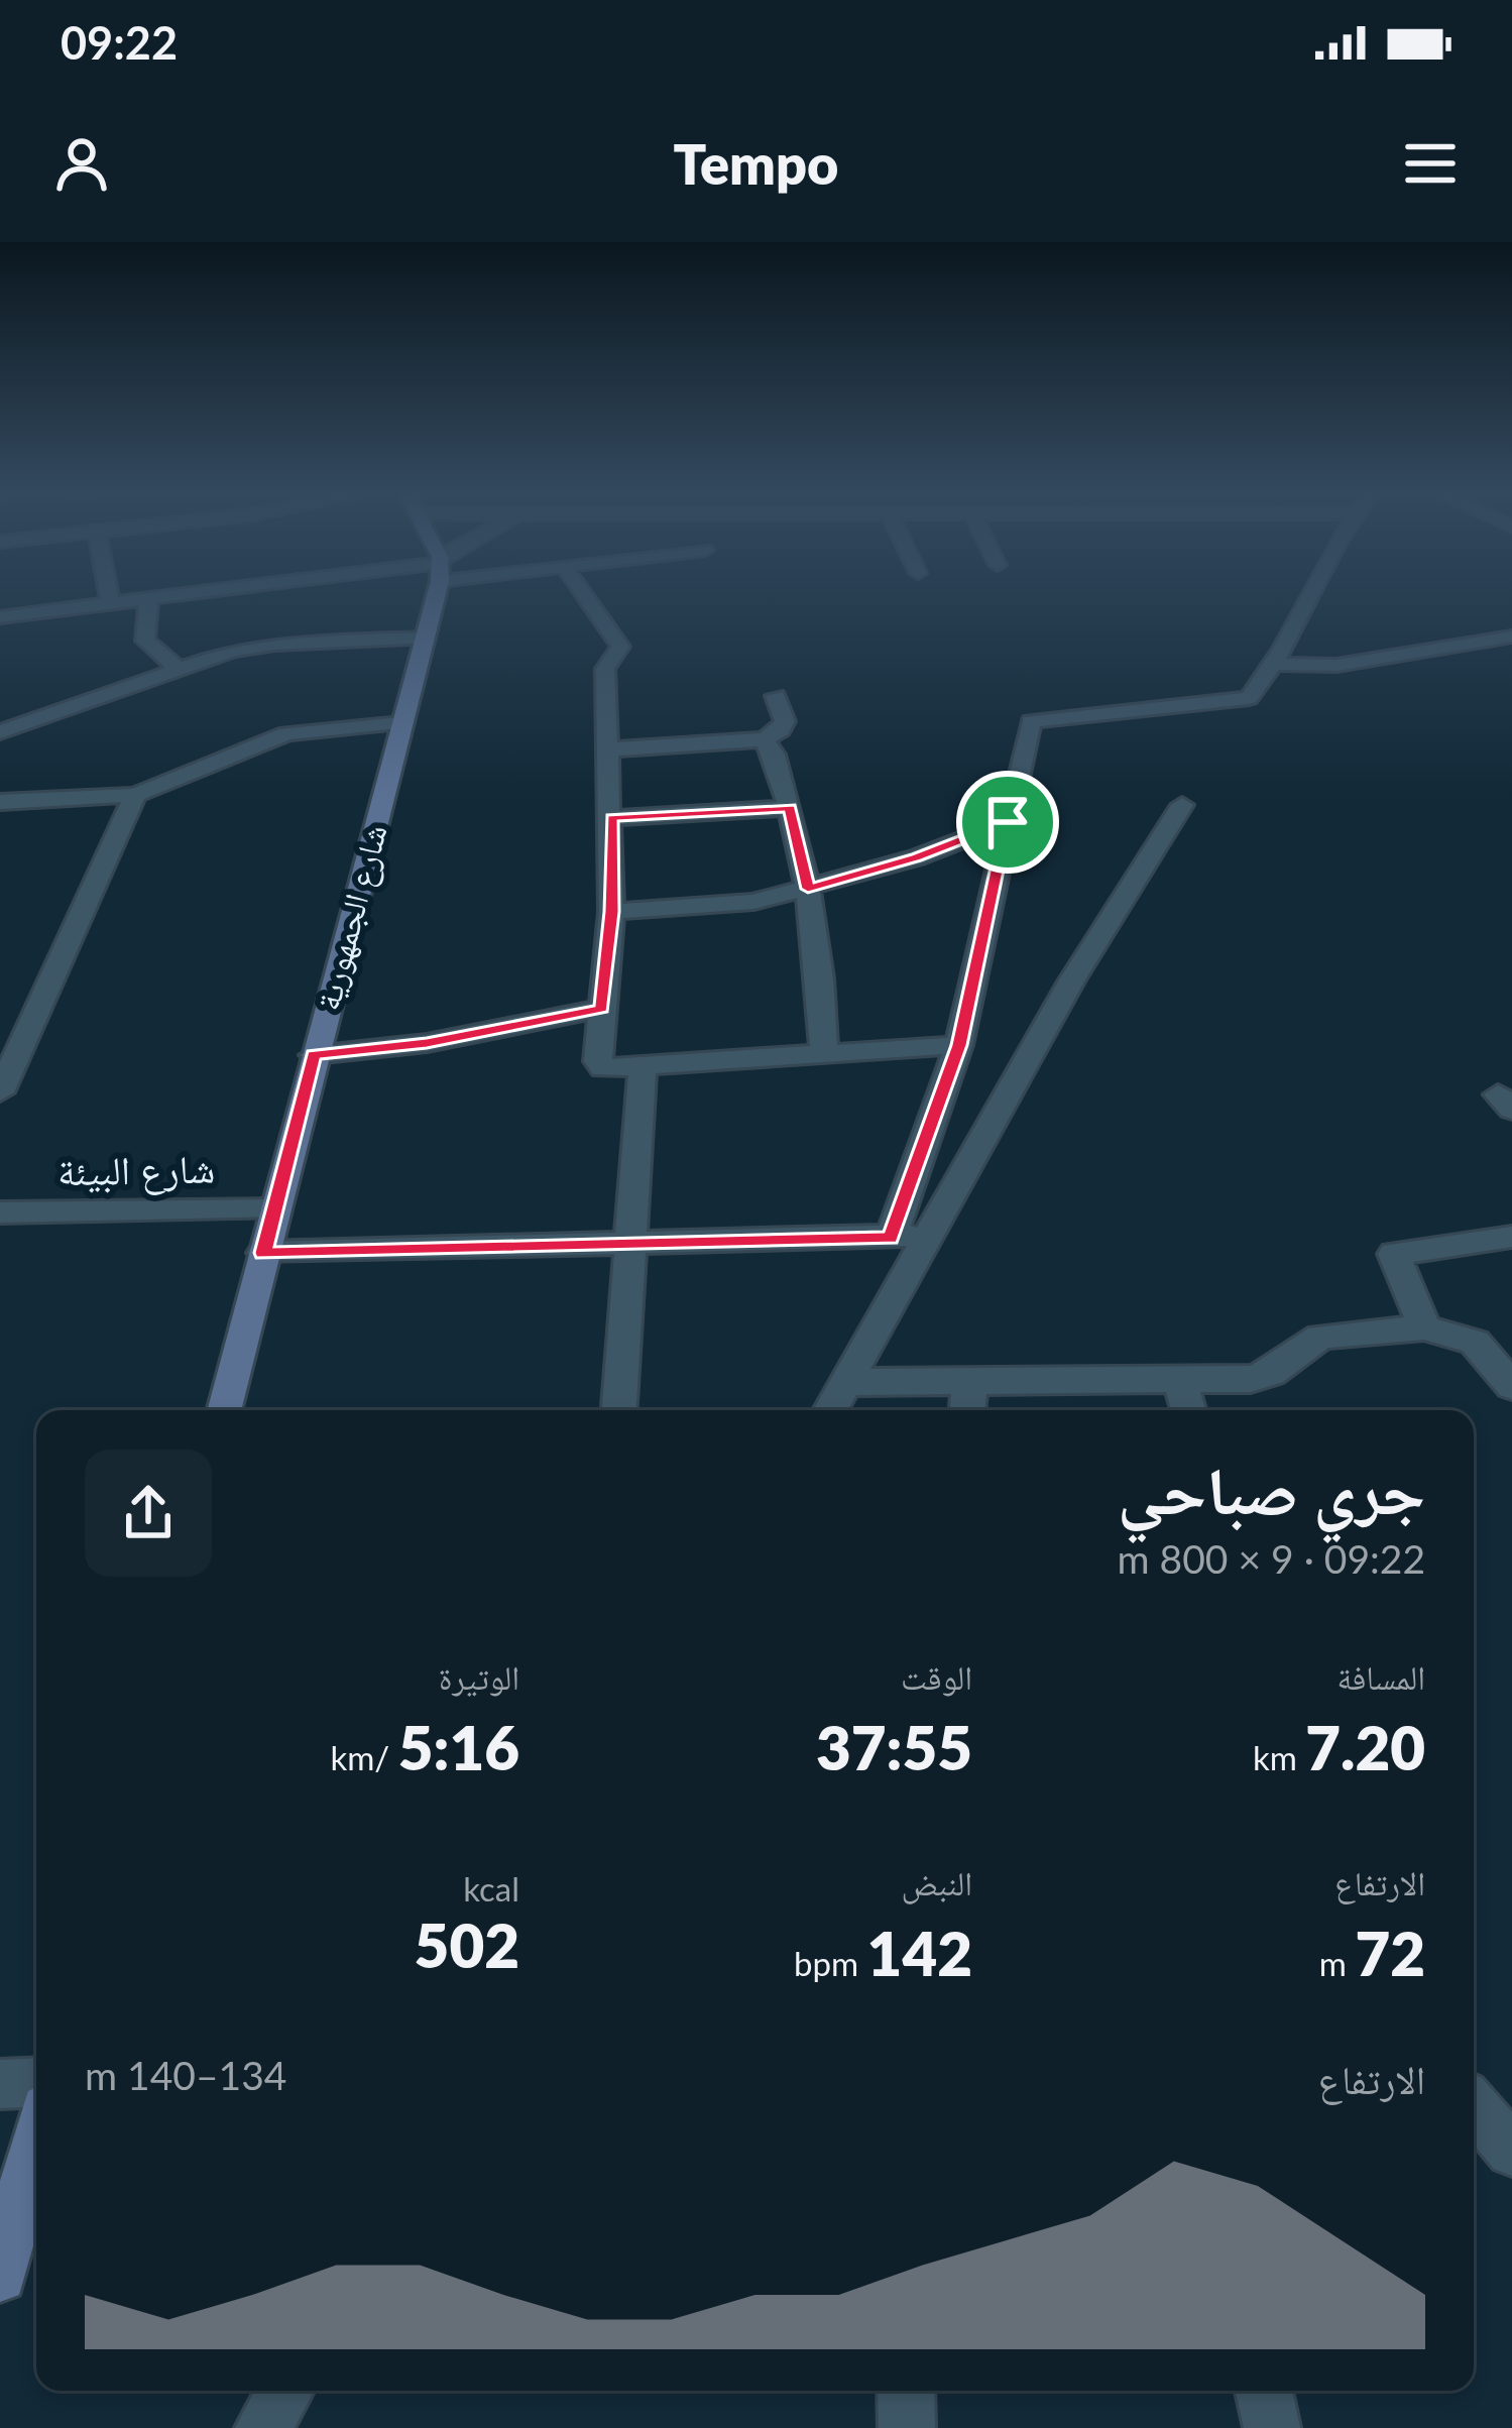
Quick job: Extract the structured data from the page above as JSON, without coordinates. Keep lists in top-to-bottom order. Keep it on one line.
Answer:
{"streets":{"main road":["شارع الجمهورية"],"street":["شارع البيئة"]},"crossings":[["شارع الجمهورية","شارع البيئة"]],"page":{"status":"09:22","header":"Tempo","heading":["جري صباحي","09:22 · 9 × 800 m"],"stats":[["المسافة","7.20 km"],["الوقت","37:55"],["الوتيرة","5:16 /km"],["الارتفاع","72 m"],["النبض","142 bpm"],["kcal","502"]],"chart":["الارتفاع","134–140 m"]}}
